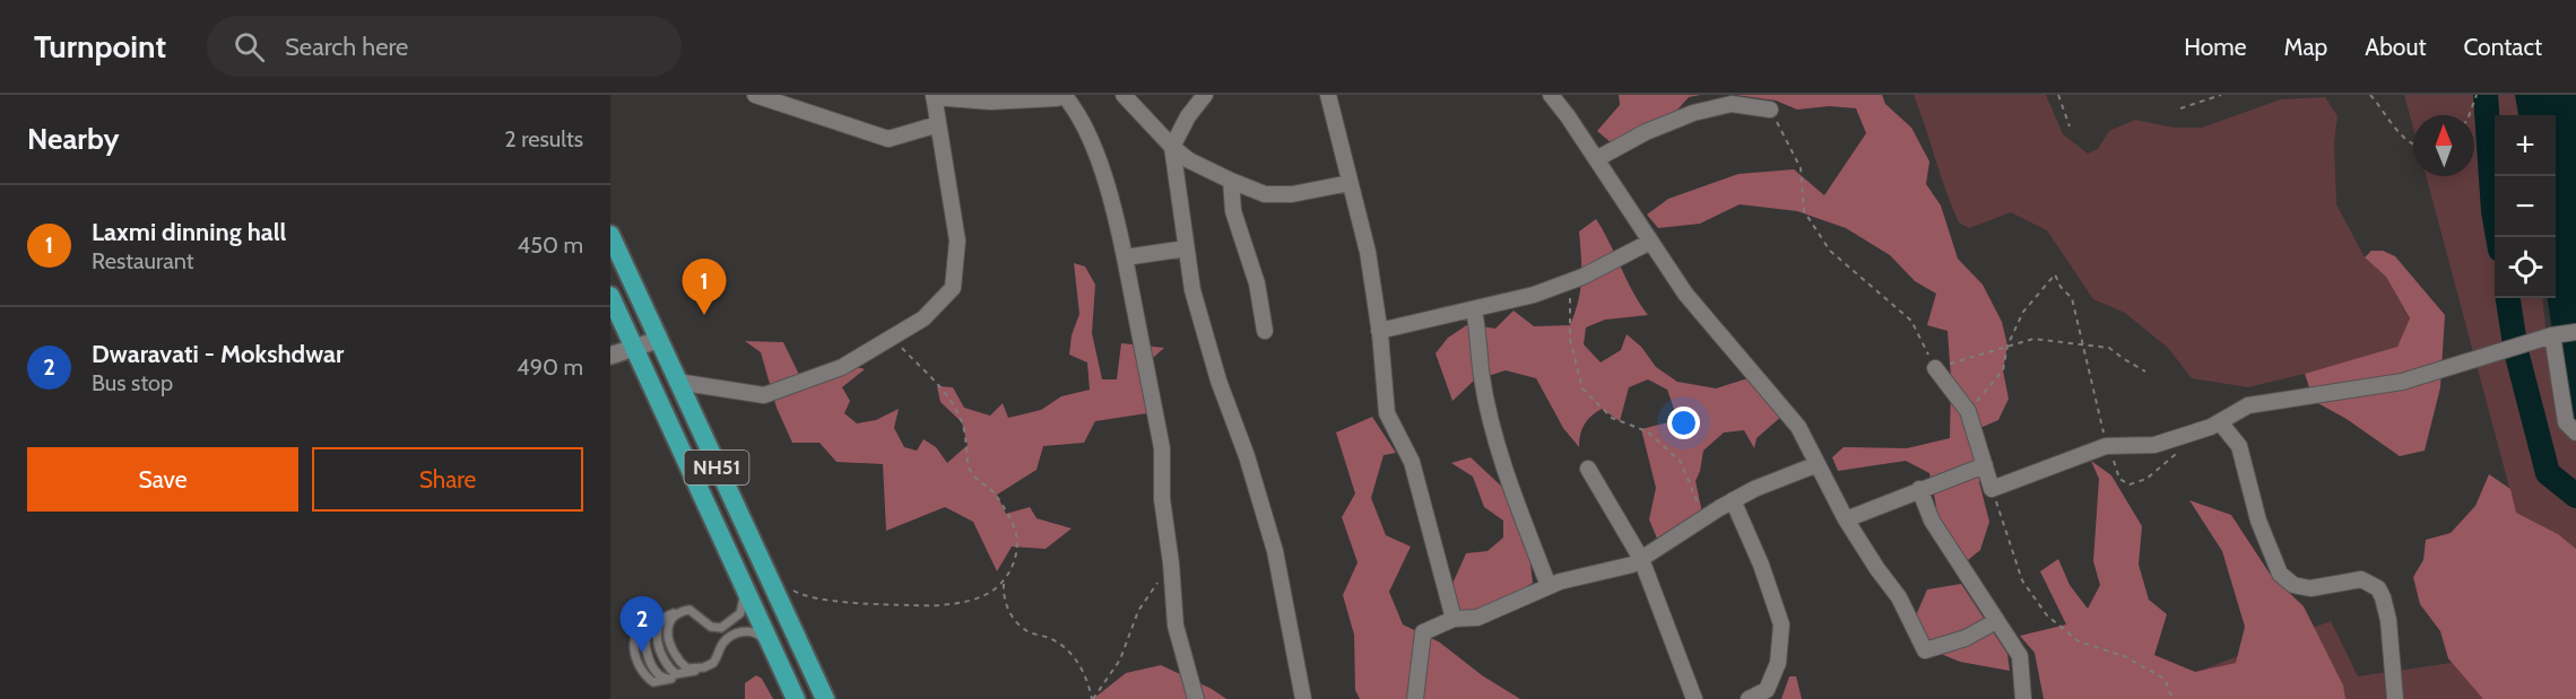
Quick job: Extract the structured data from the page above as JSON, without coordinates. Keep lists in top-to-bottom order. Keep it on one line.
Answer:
{"streets":{"highway":["NH51"]},"north":"top","page":{"header":"Turnpoint","search":"Search here","nav":["Home","Map","About","Contact"],"heading":["Nearby","2 results"],"map_buttons":["+","−"],"list":[{"mark":"1","name":"Laxmi dinning hall","note":"Restaurant","value":"450 m"},{"mark":"2","name":"Dwaravati - Mokshdwar","note":"Bus stop","value":"490 m"}],"pins":["1","2"],"buttons":["Save","Share"]}}
